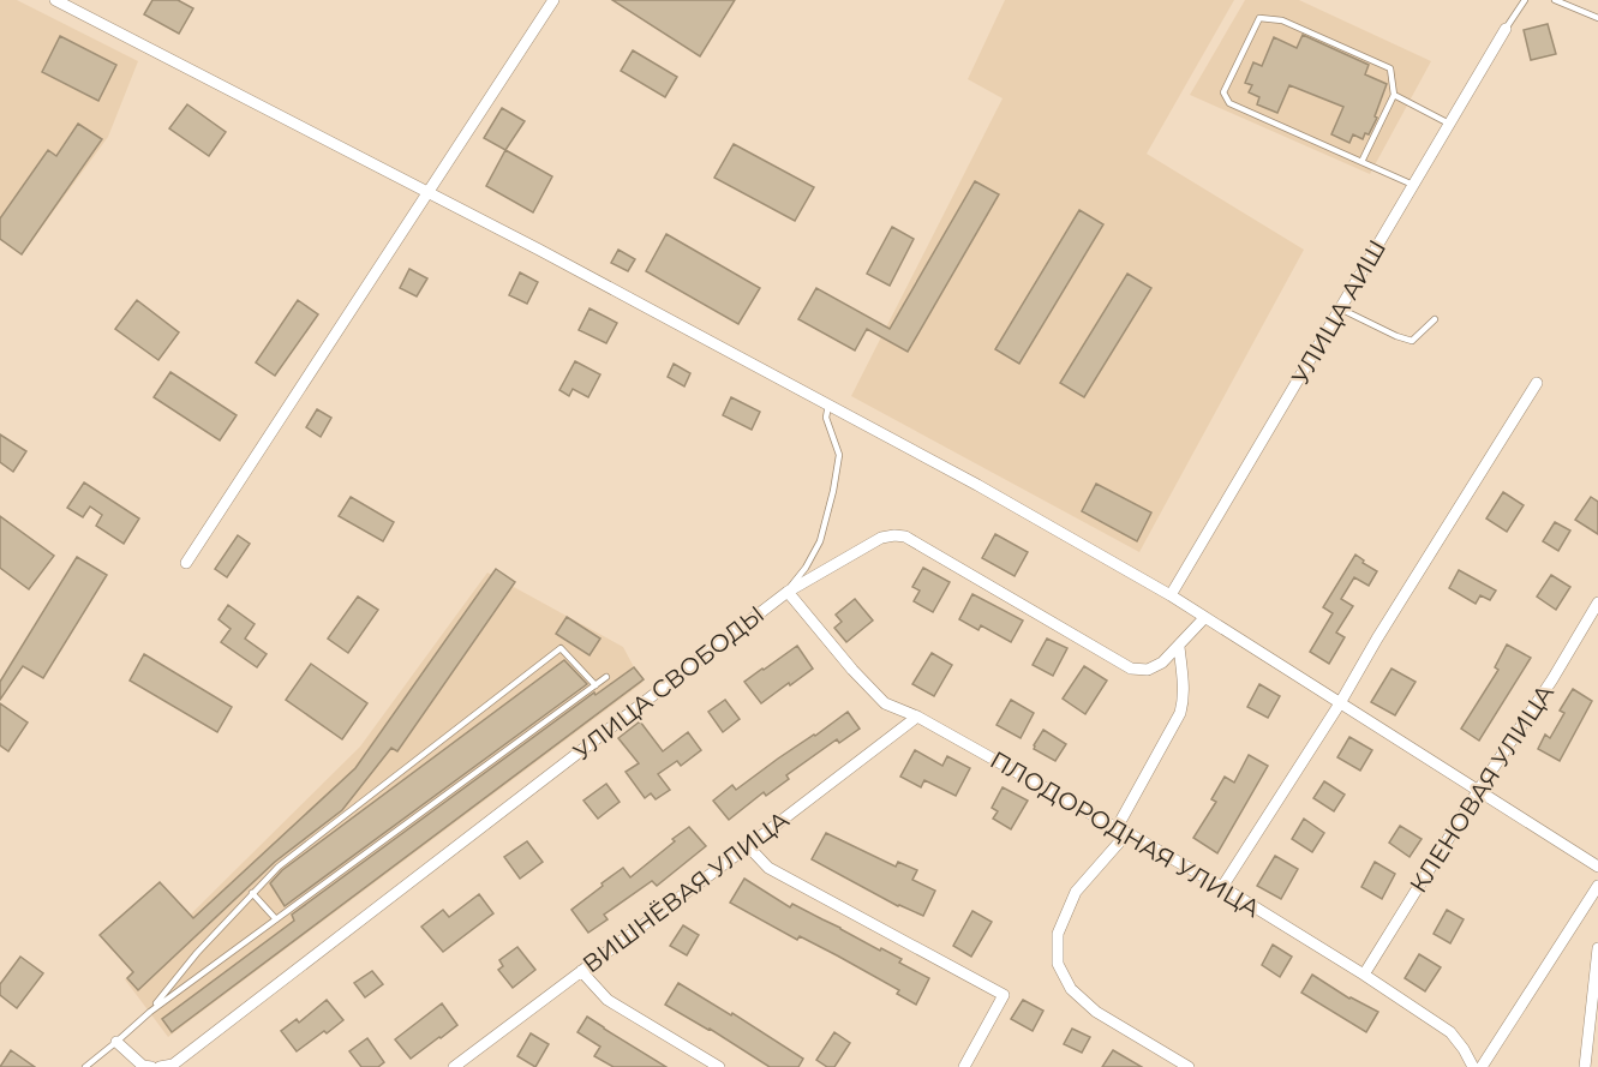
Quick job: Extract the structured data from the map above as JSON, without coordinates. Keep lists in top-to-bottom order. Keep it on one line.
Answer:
{"streets":{"street":["УЛИЦА АИШ","УЛИЦА СВОБОДЫ","КЛЕНОВАЯ УЛИЦА","ПЛОДОРОДНАЯ УЛИЦА","ВИШНЁВАЯ УЛИЦА"]},"crossings":[["УЛИЦА СВОБОДЫ","ПЛОДОРОДНАЯ УЛИЦА"],["КЛЕНОВАЯ УЛИЦА","ПЛОДОРОДНАЯ УЛИЦА"],["ПЛОДОРОДНАЯ УЛИЦА","ВИШНЁВАЯ УЛИЦА"]]}
